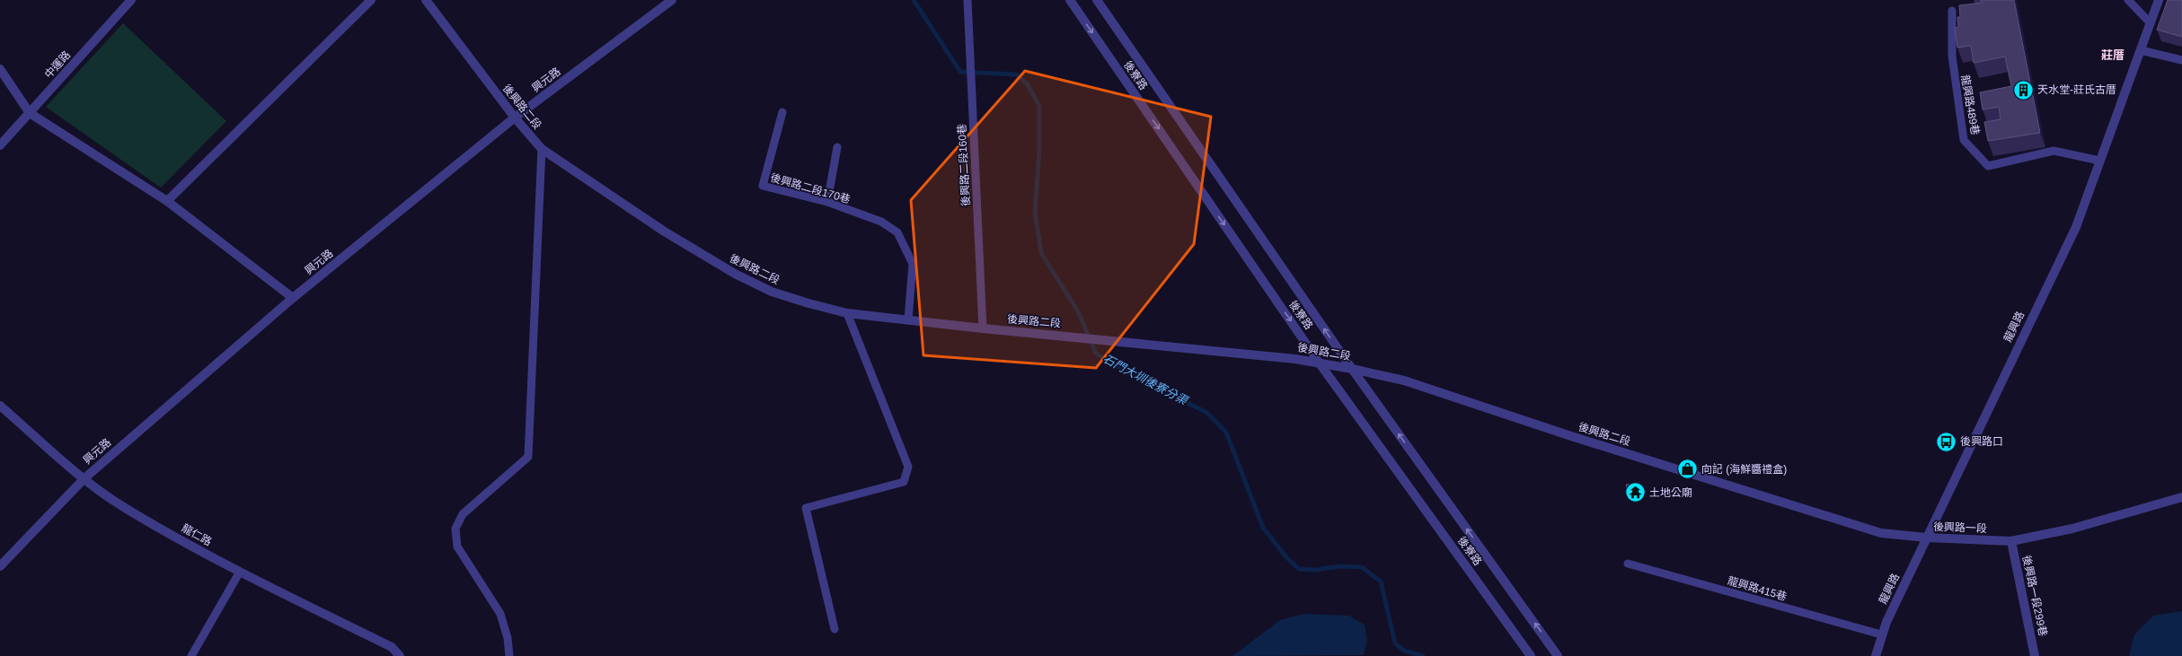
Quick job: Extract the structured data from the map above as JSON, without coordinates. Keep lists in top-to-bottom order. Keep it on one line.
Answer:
{"streets":{"street":["中運路","後寮路","興元路","後興路二段","龍興路","後興路一段","龍仁路","後興路一段299巷"],"lane":["龍興路489巷","後興路二段160巷","後興路二段170巷","龍興路415巷"]},"crossings":[["後寮路","後興路二段"],["興元路","後興路二段"],["興元路","龍仁路"],["龍興路489巷","龍興路"],["後興路二段","後興路二段160巷"],["後興路二段","後興路二段170巷"],["後興路二段","後興路一段"],["龍興路","後興路一段"],["龍興路","龍興路415巷"],["後興路一段","後興路一段299巷"]],"districts":["莊厝"],"water":["石門大圳後寮分渠"],"places":{"building":["天水堂-莊氏古厝"],"bus stop":["後興路口"],"shop":["向記 (海鮮醬禮盒)"],"temple":["土地公廟"]}}
